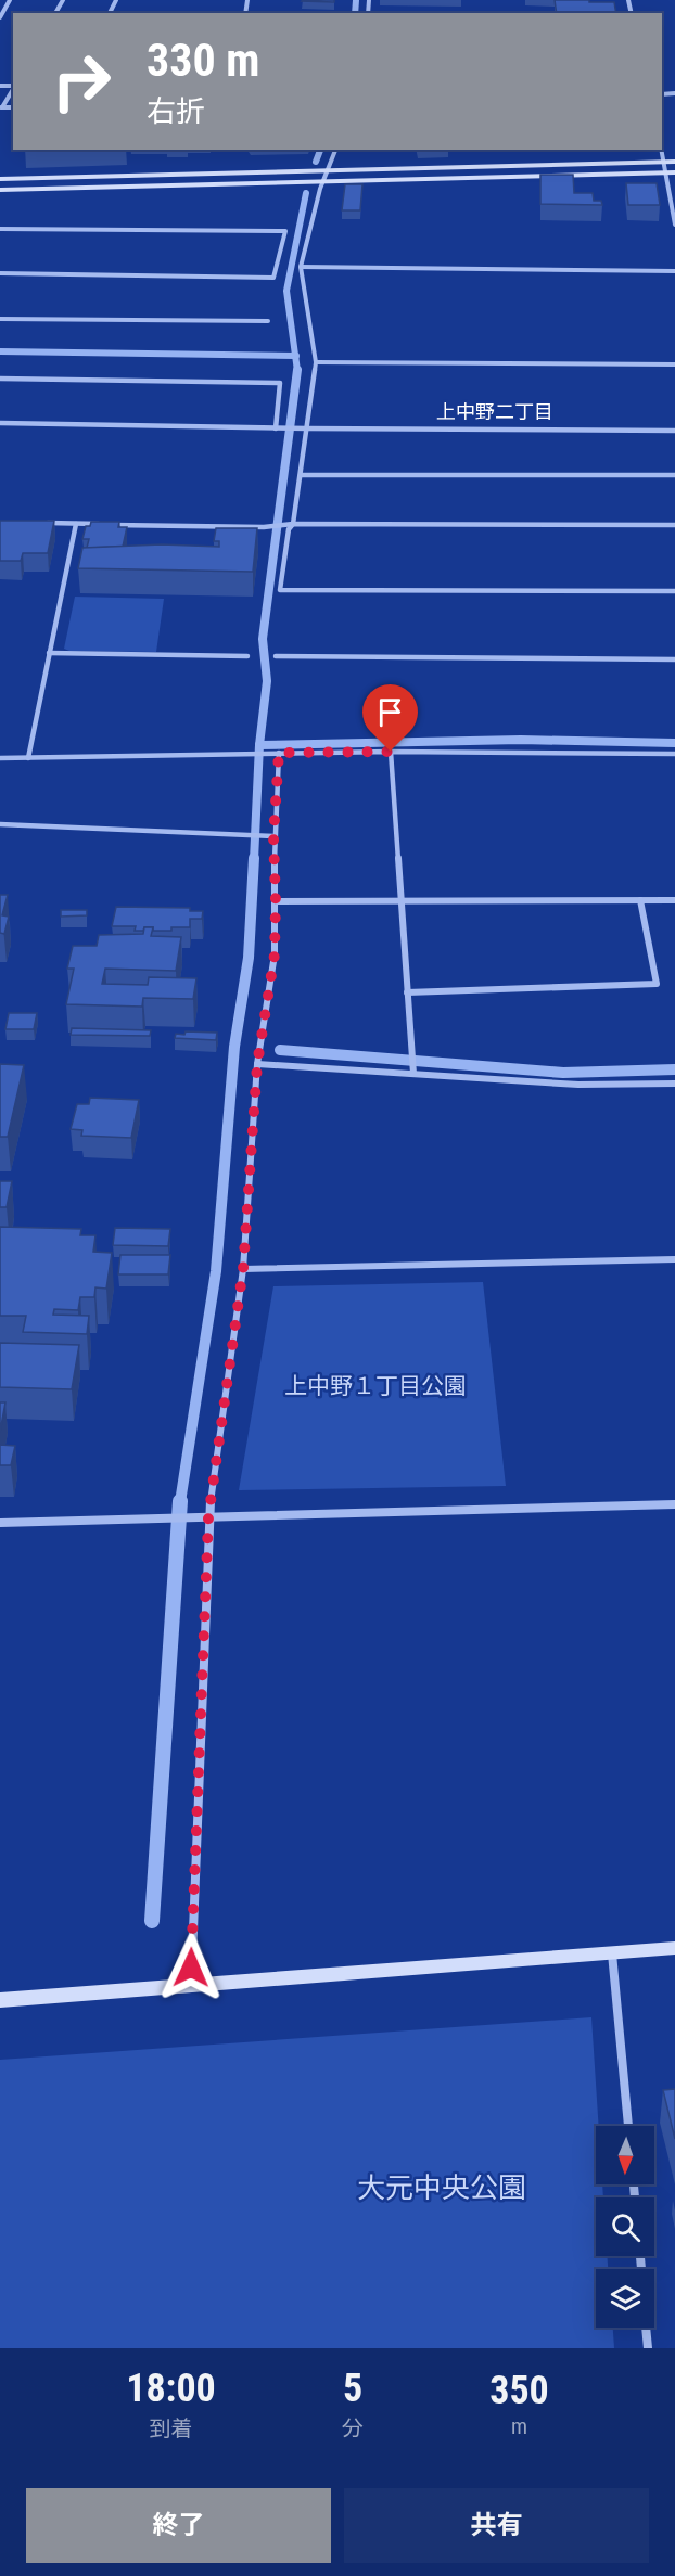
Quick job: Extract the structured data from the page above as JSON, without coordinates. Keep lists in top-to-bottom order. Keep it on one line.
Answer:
{"districts":["上中野二丁目"],"parks":["上中野１丁目公園","大元中央公園"],"north":"bottom","page":{"turn":["330 m","右折"],"eta":["18:00","到着","5","分","350","m"],"buttons":["終了","共有"]}}
